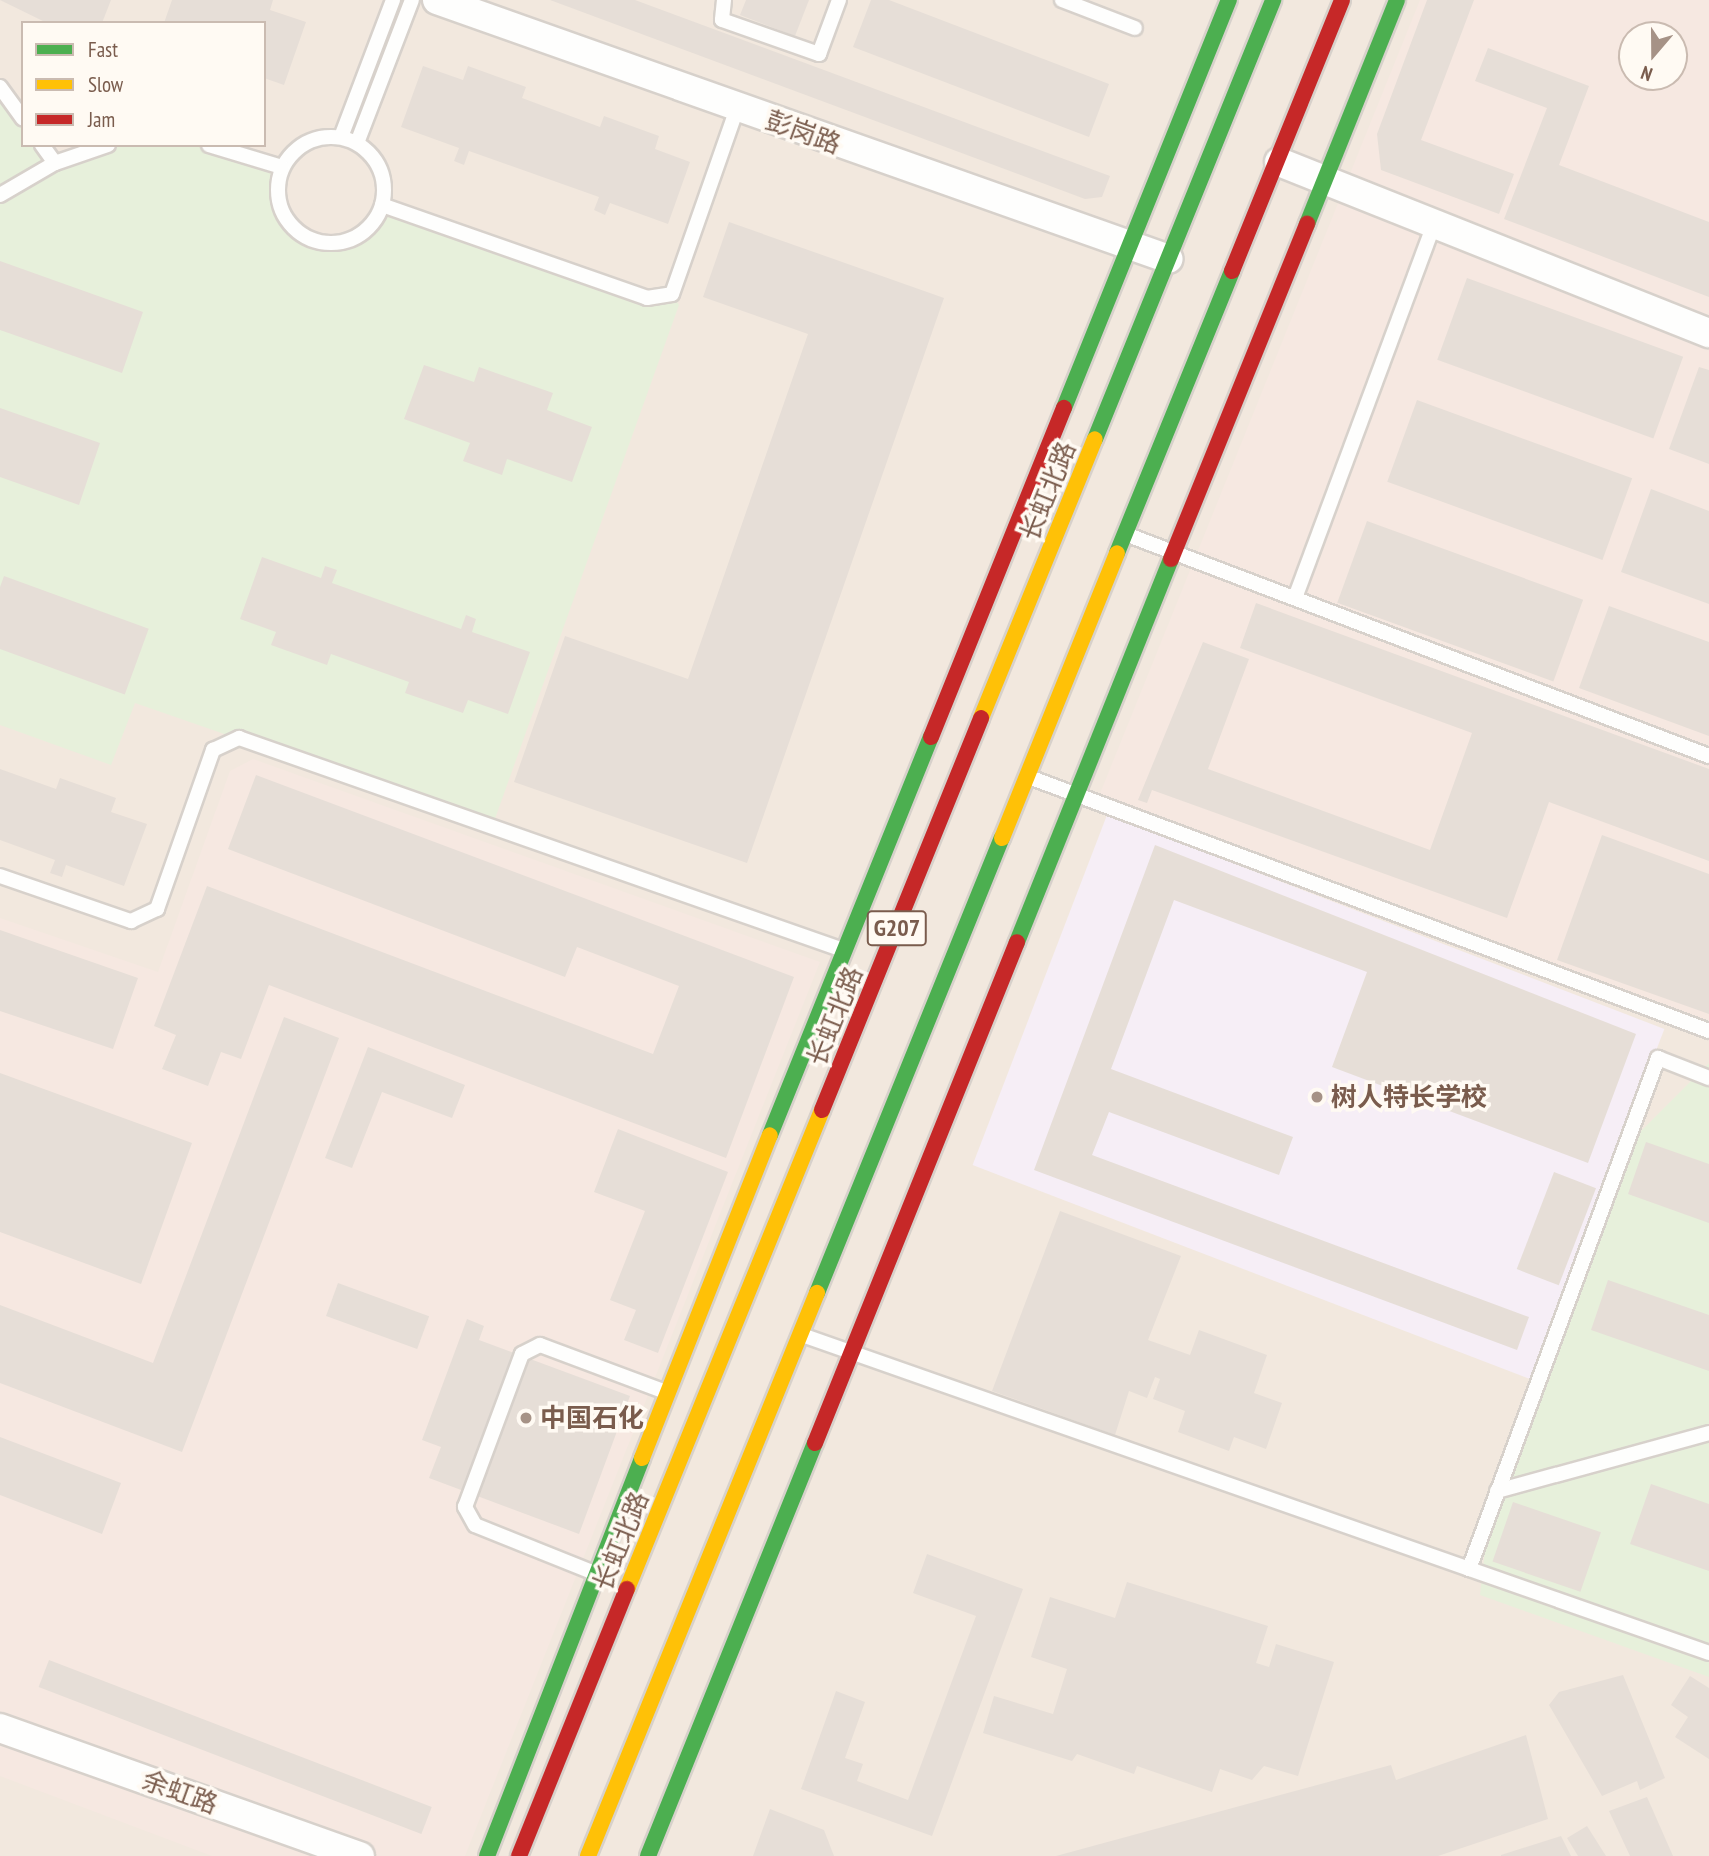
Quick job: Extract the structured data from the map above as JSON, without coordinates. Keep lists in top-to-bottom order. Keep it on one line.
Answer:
{"streets":{"main road":["长虹北路","G207"],"street":["彭岗路","余虹路"]},"crossings":[["彭岗路","长虹北路"]],"places":["树人特长学校","中国石化"],"legend":["Fast","Slow","Jam"],"north":"bottom"}
